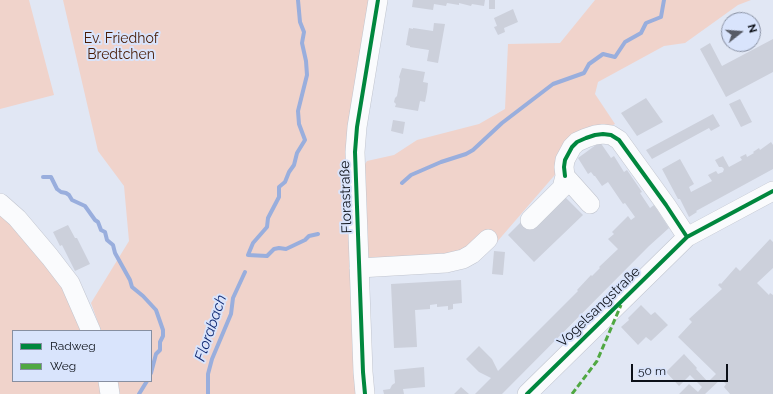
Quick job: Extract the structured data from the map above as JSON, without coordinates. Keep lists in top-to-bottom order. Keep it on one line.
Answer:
{"streets":{"street":["Florastraße","Vogelsangstraße"]},"water":["Florabach"],"parks":["Ev. Friedhof Bredtchen"],"legend":["Radweg","Weg"],"scale_bar":"50 m","north":"right"}
